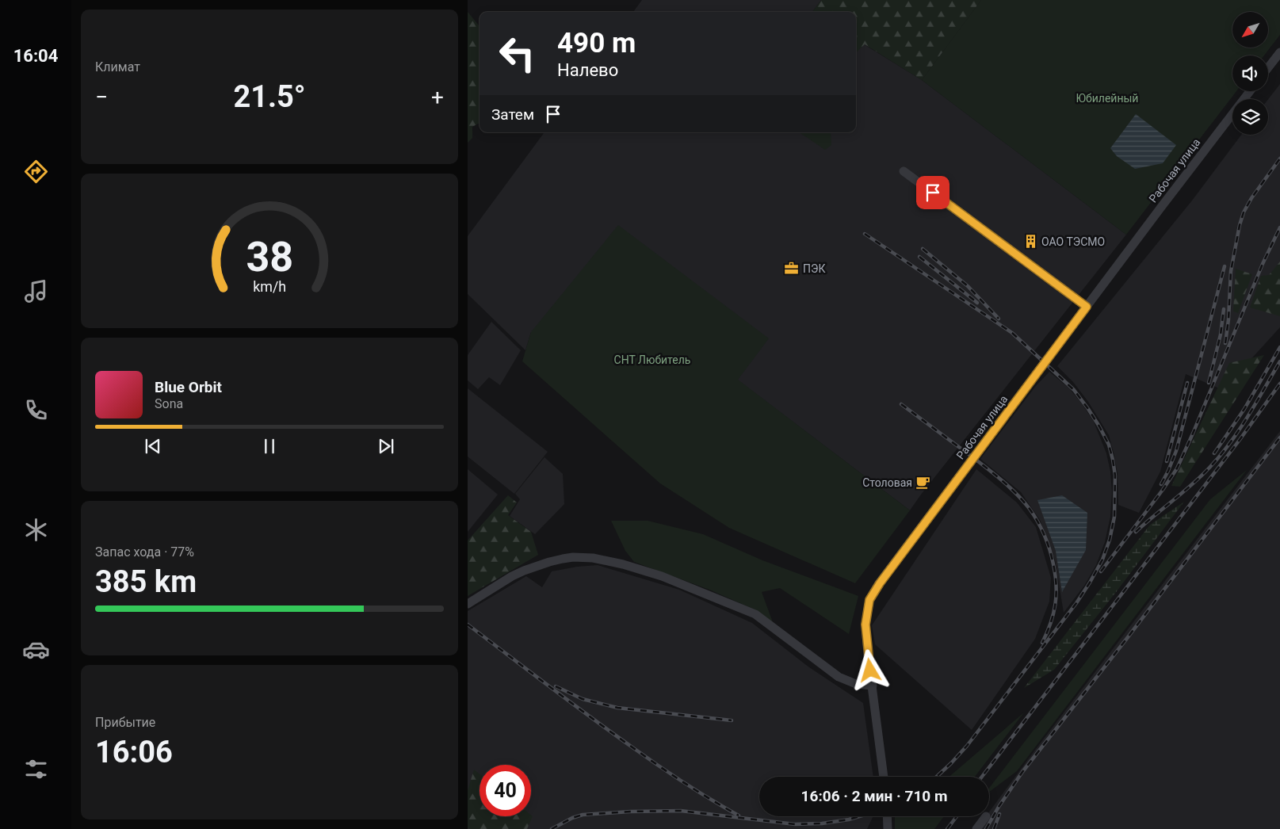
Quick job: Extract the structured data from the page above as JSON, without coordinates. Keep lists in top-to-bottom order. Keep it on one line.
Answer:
{"streets":{"street":["Рабочая улица"]},"parks":["Юбилейный","СНТ Любитель"],"places":{"building":["ОАО ТЭСМО"],"office":["ПЭК"],"cafe":["Столовая"]},"north":"bottom left","page":{"tabs":"16:04","tile":["Климат",["Запас хода · 77%","385 km"],["Прибытие","16:06"]],"turn":["490 m","Налево"],"heat":["−","21.5°","+"],"then":"Затем","song":["Blue Orbit","Sona"],"limit":"40","trip":"16:06 · 2 мин · 710 m","gauge":["38","km/h"]}}
